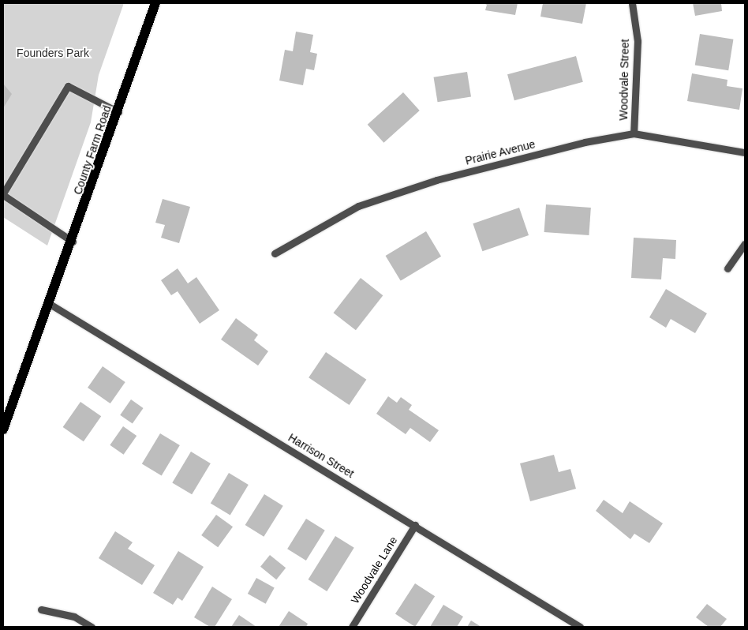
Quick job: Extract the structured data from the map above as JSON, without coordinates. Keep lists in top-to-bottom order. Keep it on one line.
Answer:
{"streets":{"main road":["County Farm Road"],"street":["Woodvale Street","Prairie Avenue","Harrison Street","Woodvale Lane"]},"crossings":[["Woodvale Street","Prairie Avenue"],["County Farm Road","Harrison Street"],["Harrison Street","Woodvale Lane"]],"parks":["Founders Park"]}
